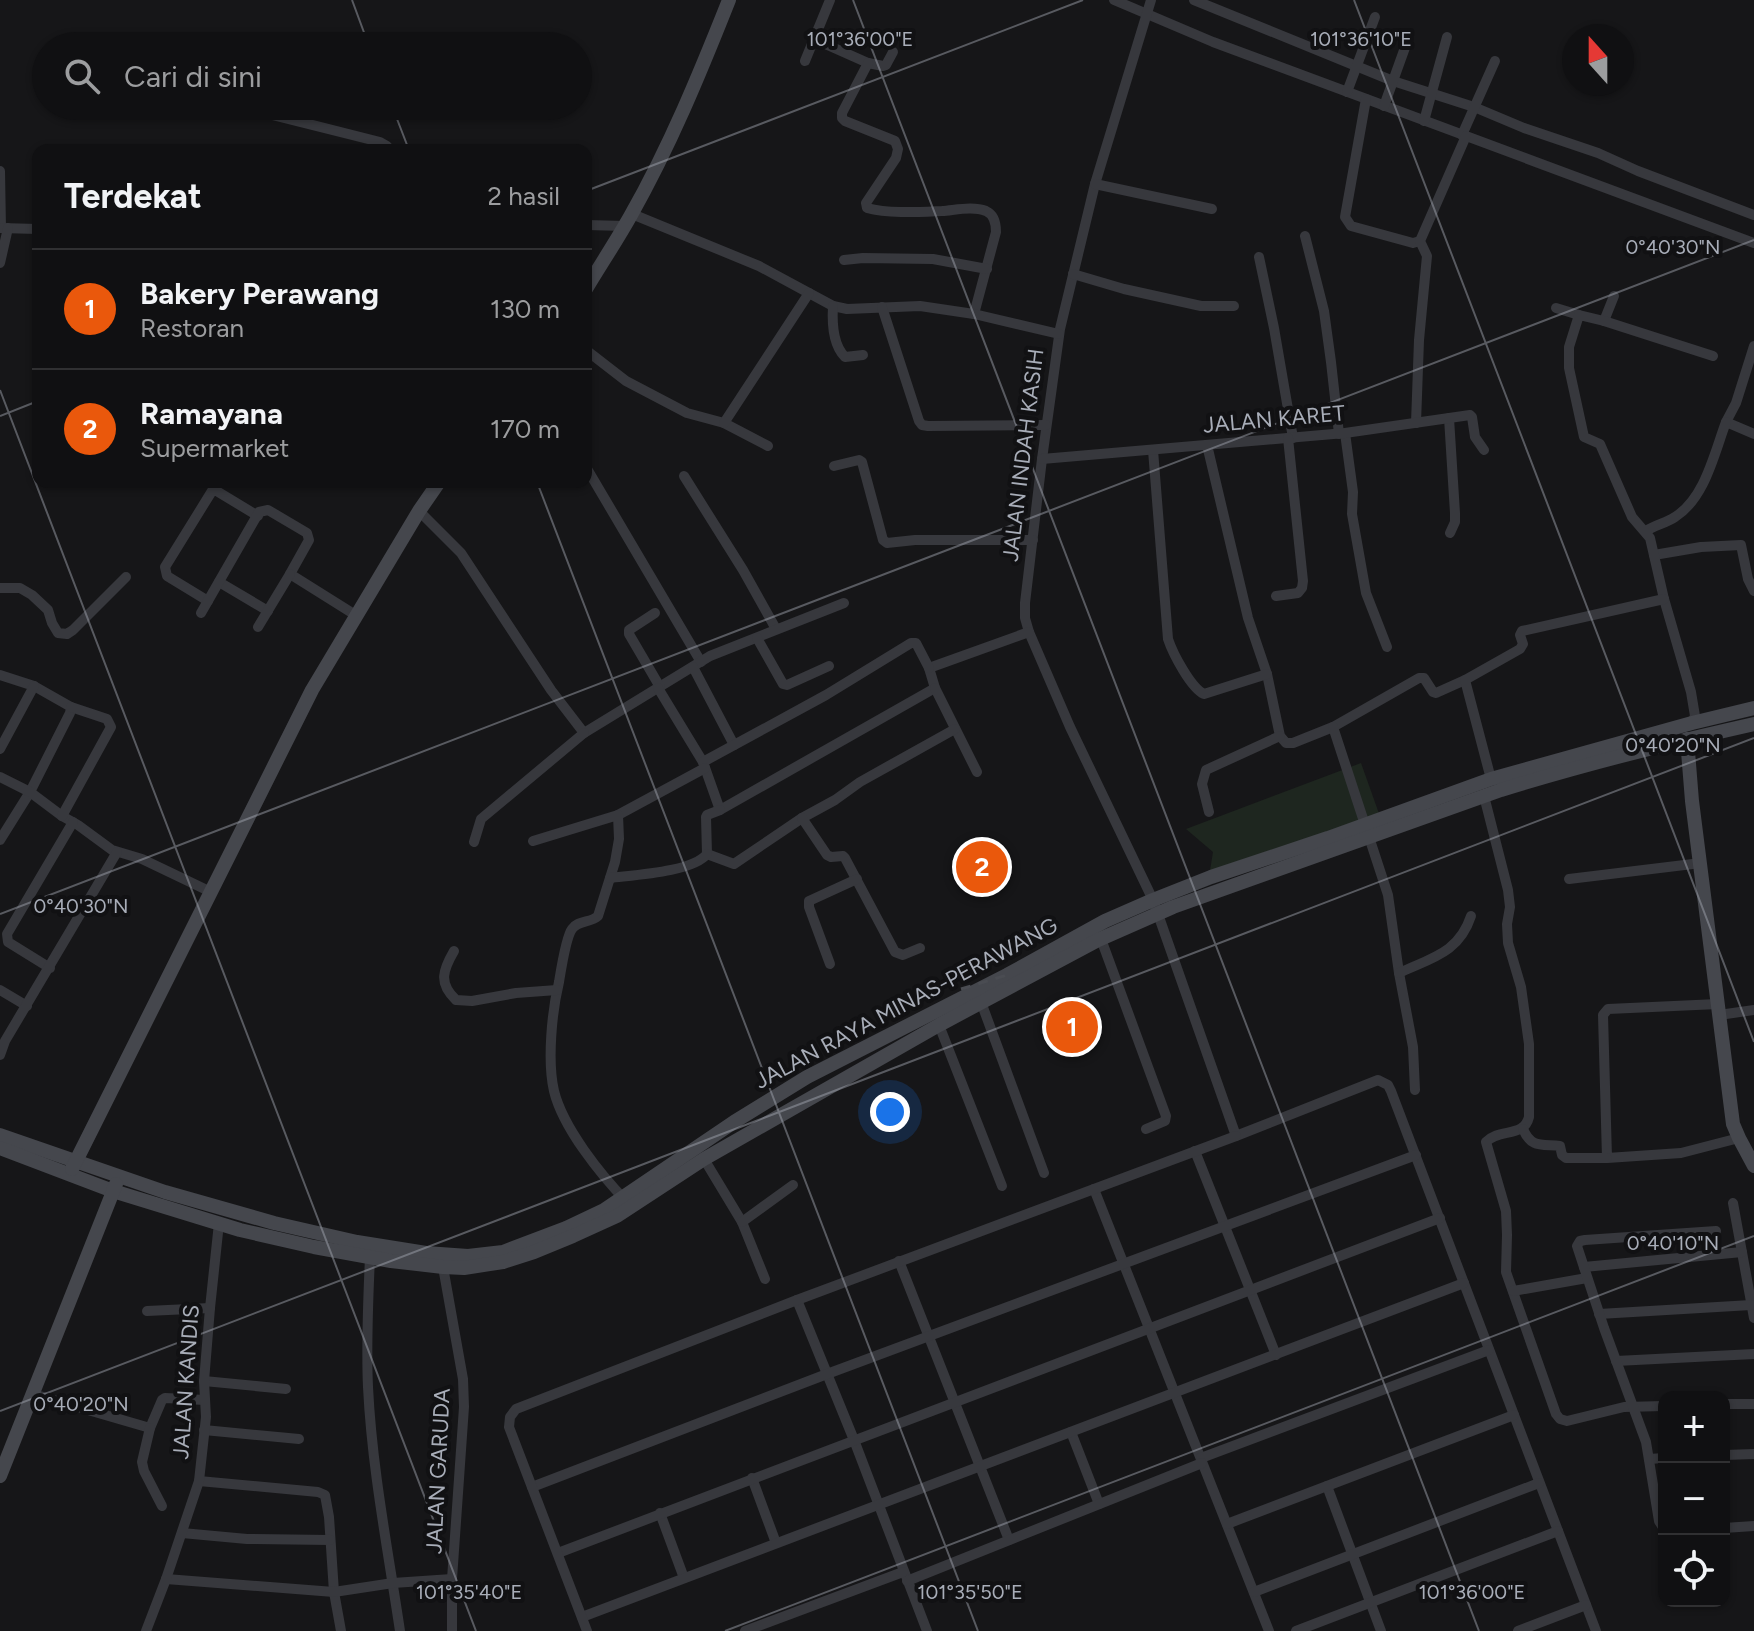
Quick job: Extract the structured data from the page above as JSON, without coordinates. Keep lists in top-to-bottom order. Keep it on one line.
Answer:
{"streets":{"main road":["JALAN RAYA MINAS-PERAWANG"],"street":["JALAN KARET","JALAN INDAH KASIH","JALAN KANDIS","JALAN GARUDA"]},"crossings":[["JALAN KARET","JALAN INDAH KASIH"],["JALAN INDAH KASIH","JALAN RAYA MINAS-PERAWANG"],["JALAN RAYA MINAS-PERAWANG","JALAN KANDIS"],["JALAN RAYA MINAS-PERAWANG","JALAN GARUDA"]],"north":"top","page":{"search":"Cari di sini","heading":["Terdekat","2 hasil"],"list":[{"mark":"1","name":"Bakery Perawang","note":"Restoran","value":"130 m"},{"mark":"2","name":"Ramayana","note":"Supermarket","value":"170 m"}],"pins":["2","1"],"map_buttons":["+","−"]},"coordinates":["101°36'10\"E","101°36'00\"E","0°40'30\"N","0°40'20\"N","0°40'10\"N","101°35'40\"E","101°35'50\"E"]}
